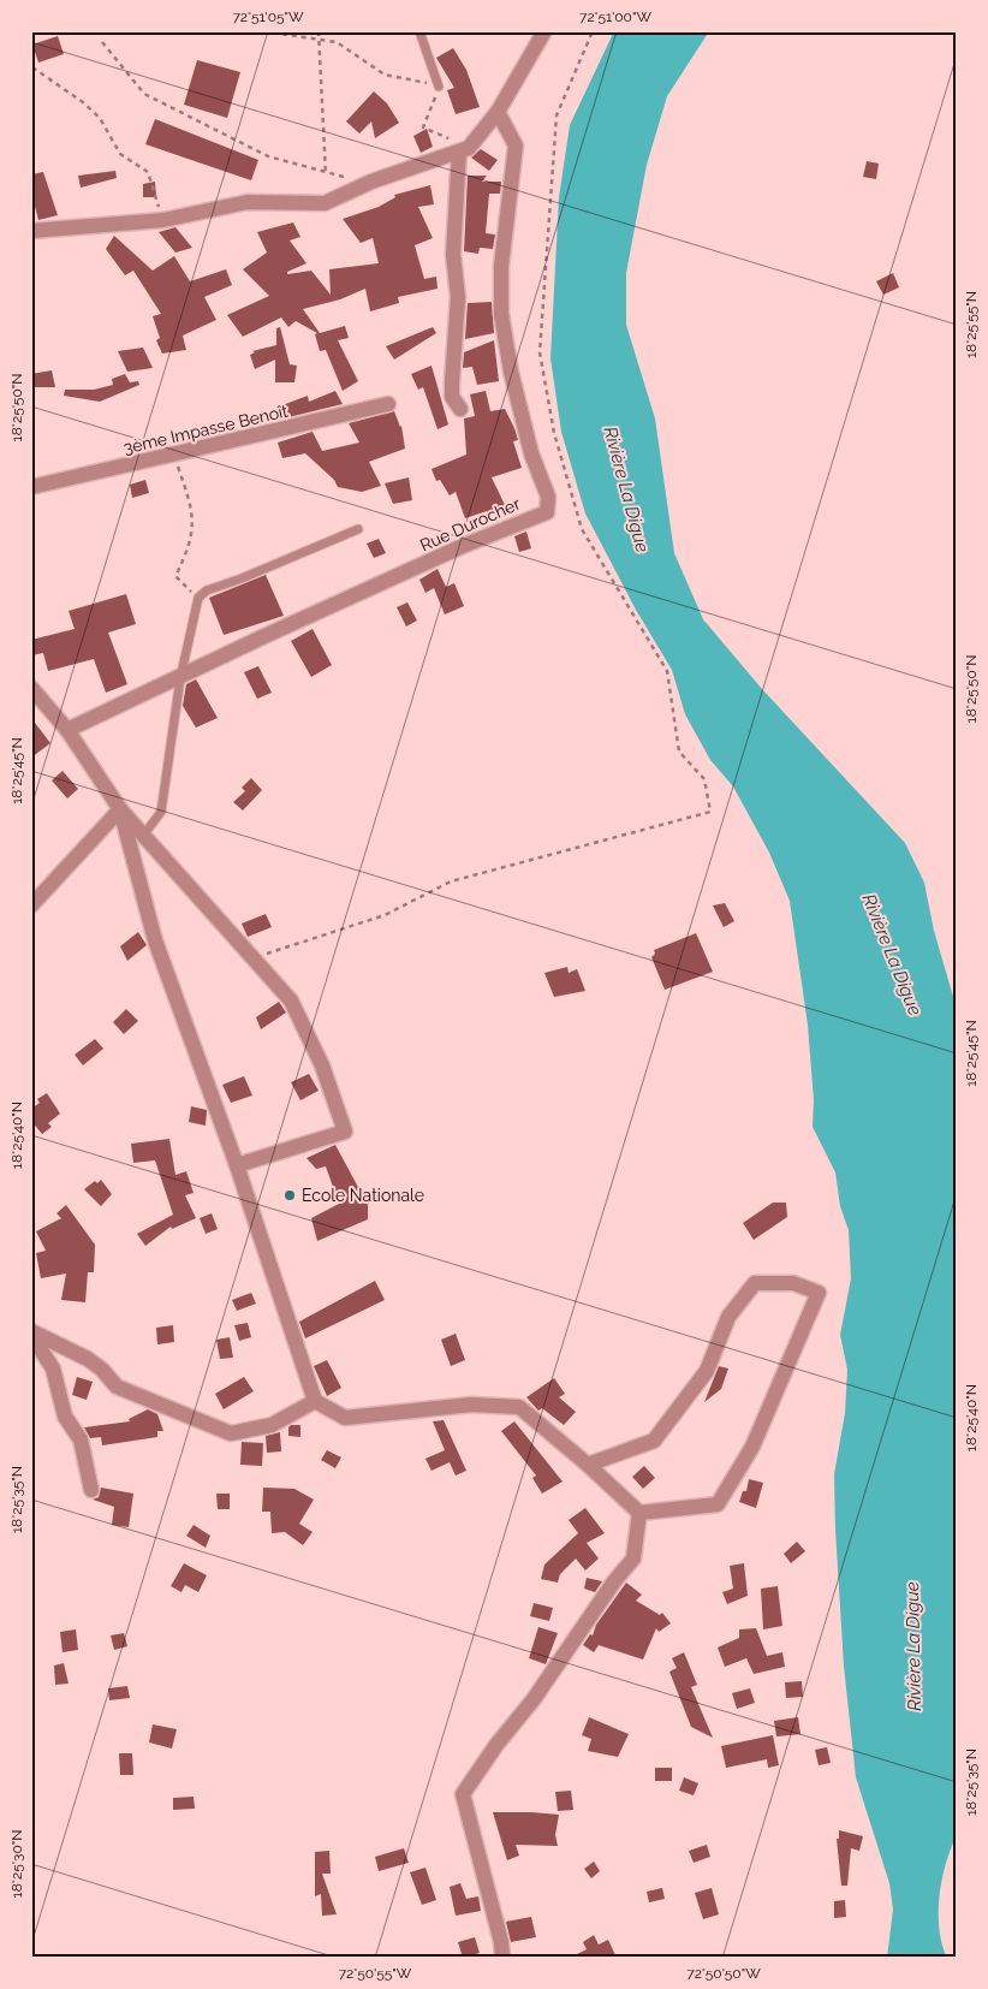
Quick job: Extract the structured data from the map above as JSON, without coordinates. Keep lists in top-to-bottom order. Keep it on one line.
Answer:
{"streets":{"street":["3ème Impasse Benoît","Rue Durocher"]},"water":["Rivière La Digue"],"places":["Ecole Nationale"],"coordinates":["72°51'05\"W","72°51'00\"W","18°25'55\"N","18°25'50\"N","18°25'45\"N","18°25'40\"N","18°25'35\"N","18°25'30\"N","72°50'55\"W","72°50'50\"W"]}
